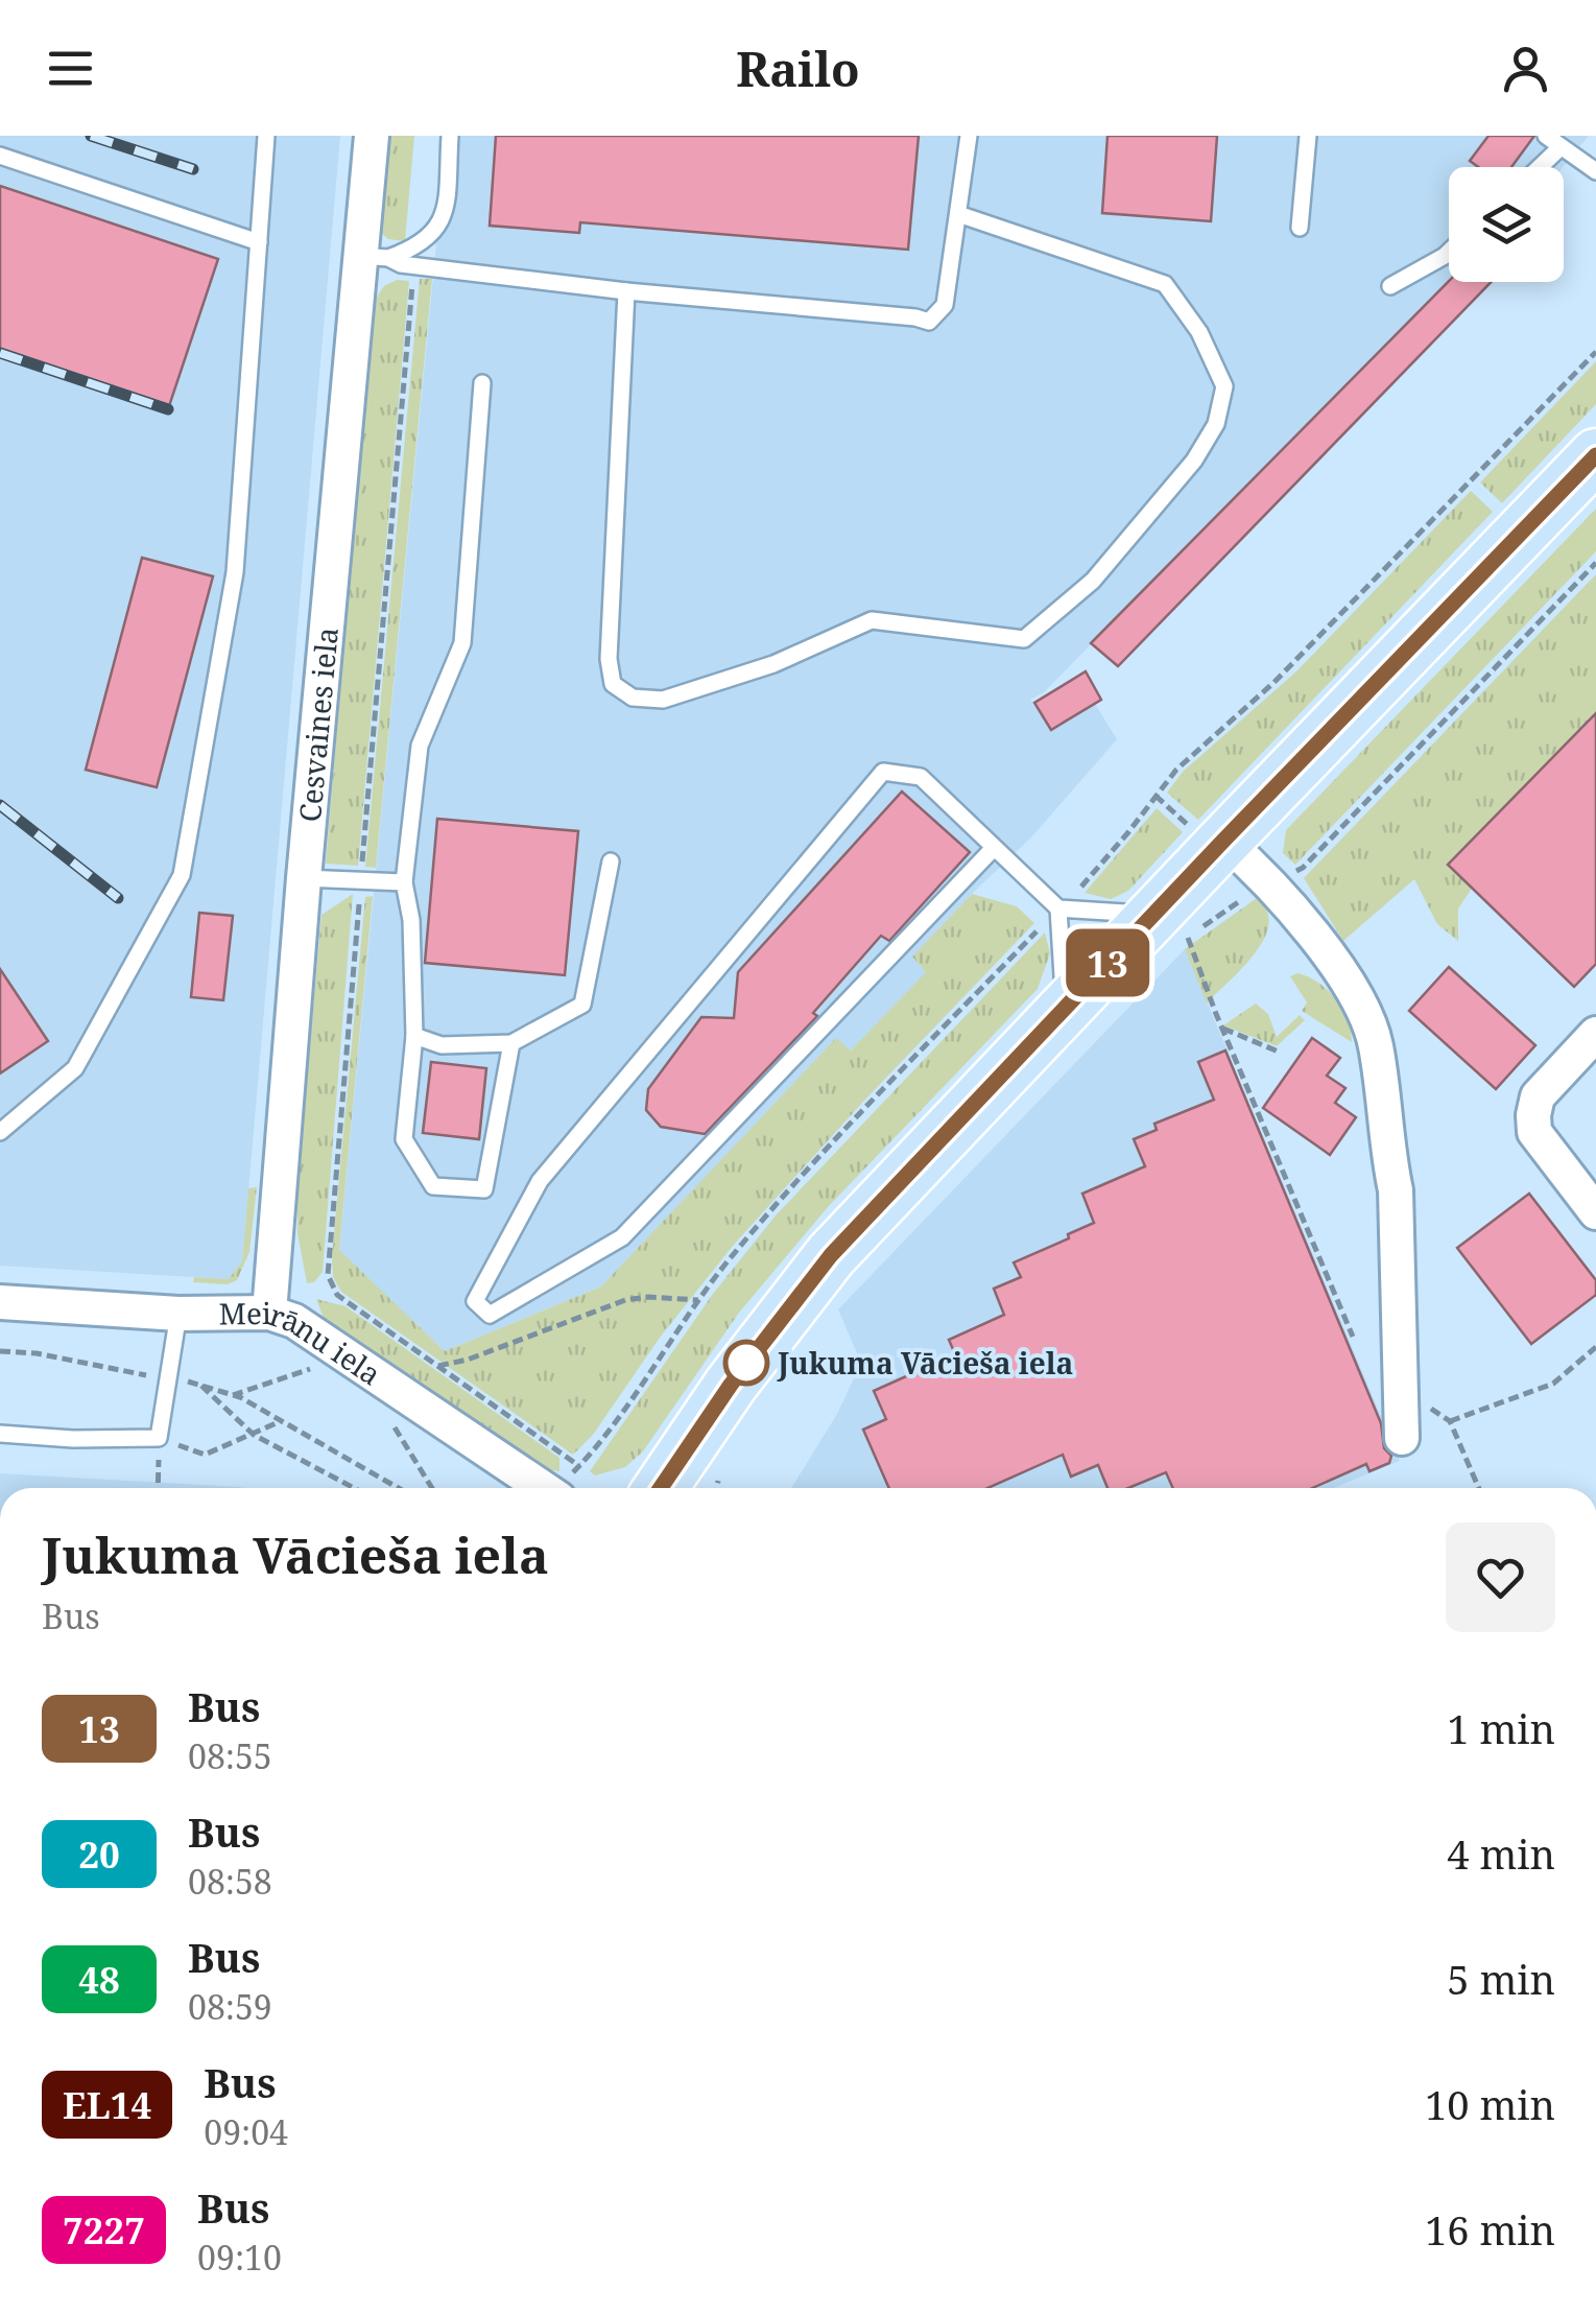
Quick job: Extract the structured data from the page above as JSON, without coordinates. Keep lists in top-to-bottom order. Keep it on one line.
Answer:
{"streets":{"street":["Cesvaines iela","Meirānu iela"]},"crossings":[["Cesvaines iela","Meirānu iela"]],"places":["Jukuma Vācieša iela"],"lines":["bus line 13"],"page":{"header":"Railo","on_map":"13","heading":["Jukuma Vācieša iela","Bus"],"list":[{"mark":"13","name":"Bus","note":"08:55","value":"1 min"},{"mark":"20","name":"Bus","note":"08:58","value":"4 min"},{"mark":"48","name":"Bus","note":"08:59","value":"5 min"},{"mark":"EL14","name":"Bus","note":"09:04","value":"10 min"},{"mark":"7227","name":"Bus","note":"09:10","value":"16 min"}]}}
